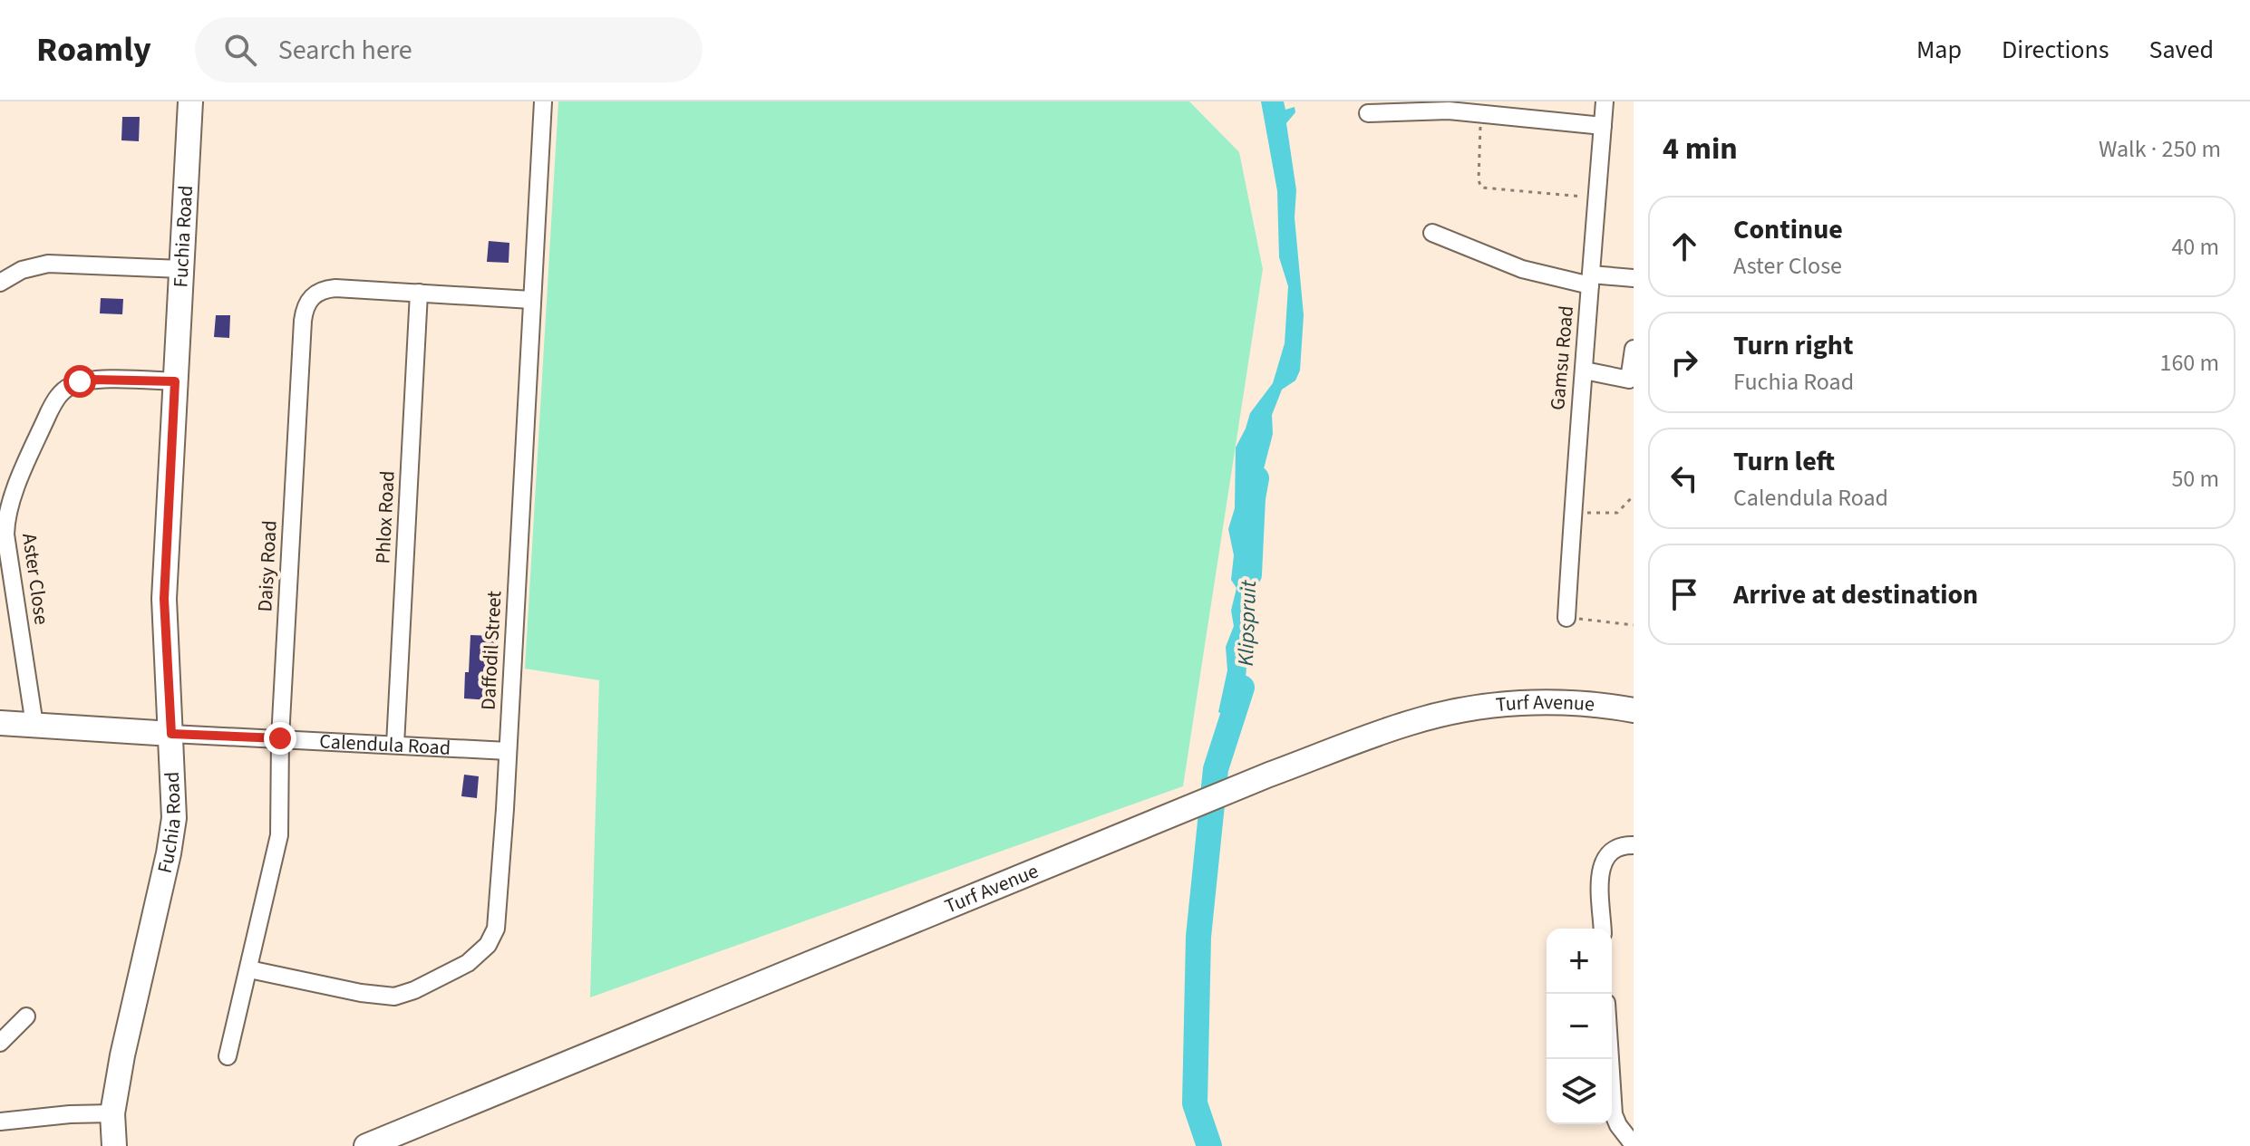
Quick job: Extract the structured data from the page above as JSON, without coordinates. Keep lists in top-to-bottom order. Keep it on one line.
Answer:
{"streets":{"main road":["Fuchia Road","Turf Avenue","Calendula Road"],"street":["Gamsu Road","Phlox Road","Daisy Road","Aster Close","Daffodil Street"]},"crossings":[["Fuchia Road","Aster Close"],["Fuchia Road","Calendula Road"],["Phlox Road","Daisy Road"],["Phlox Road","Calendula Road"],["Daisy Road","Daffodil Street"],["Daisy Road","Calendula Road"],["Aster Close","Calendula Road"],["Daffodil Street","Calendula Road"]],"water":["Klipspruit"],"page":{"header":"Roamly","search":"Search here","nav":["Map","Directions","Saved"],"heading":["4 min","Walk · 250 m"],"list":[["Continue","Aster Close","40 m"],["Turn right","Fuchia Road","160 m"],["Turn left","Calendula Road","50 m"],"Arrive at destination"],"map_buttons":["+","−"]}}
